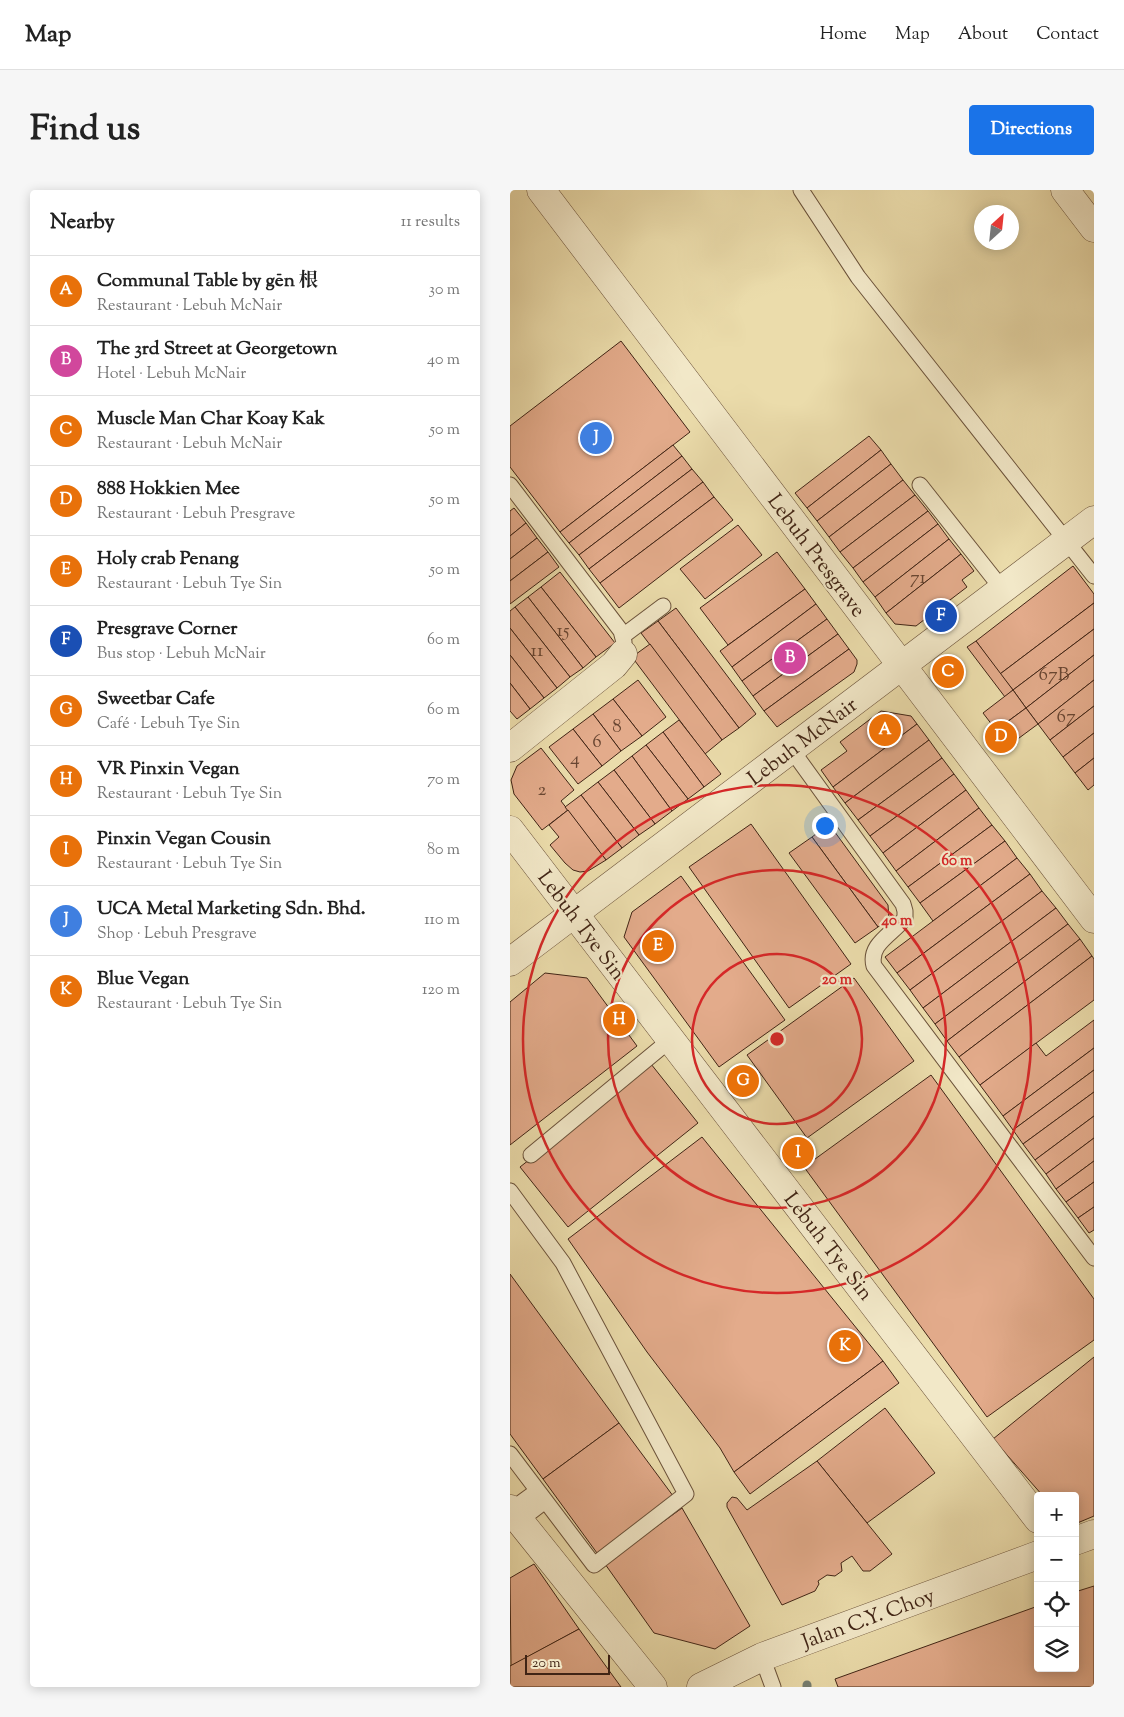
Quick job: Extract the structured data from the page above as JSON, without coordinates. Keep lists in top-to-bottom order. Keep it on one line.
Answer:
{"streets":{"street":["Lebuh Presgrave","Lebuh McNair","Lebuh Tye Sin","Jalan C.Y. Choy"]},"crossings":[["Lebuh Presgrave","Lebuh McNair"],["Lebuh McNair","Lebuh Tye Sin"]],"house_numbers":["71","15","11","67B","67","8","6","4","2"],"scale_bar":"20 m","north":"top right","page":{"header":"Map","nav":["Home","Map","About","Contact"],"title":"Find us","buttons":"Directions","heading":["Nearby","11 results"],"list":[{"mark":"A","name":"Communal Table by gēn 根","note":"Restaurant · Lebuh McNair","value":"30 m"},{"mark":"B","name":"The 3rd Street at Georgetown","note":"Hotel · Lebuh McNair","value":"40 m"},{"mark":"C","name":"Muscle Man Char Koay Kak","note":"Restaurant · Lebuh McNair","value":"50 m"},{"mark":"D","name":"888 Hokkien Mee","note":"Restaurant · Lebuh Presgrave","value":"50 m"},{"mark":"E","name":"Holy crab Penang","note":"Restaurant · Lebuh Tye Sin","value":"50 m"},{"mark":"F","name":"Presgrave Corner","note":"Bus stop · Lebuh McNair","value":"60 m"},{"mark":"G","name":"Sweetbar Cafe","note":"Café · Lebuh Tye Sin","value":"60 m"},{"mark":"H","name":"VR Pinxin Vegan","note":"Restaurant · Lebuh Tye Sin","value":"70 m"},{"mark":"I","name":"Pinxin Vegan Cousin","note":"Restaurant · Lebuh Tye Sin","value":"80 m"},{"mark":"J","name":"UCA Metal Marketing Sdn. Bhd.","note":"Shop · Lebuh Presgrave","value":"110 m"},{"mark":"K","name":"Blue Vegan","note":"Restaurant · Lebuh Tye Sin","value":"120 m"}],"pins":["J","F","B","C","A","D","E","H","G","I","K"],"map_buttons":["+","−"],"scale":"20 m"},"rings":["60 m","40 m","20 m"]}
